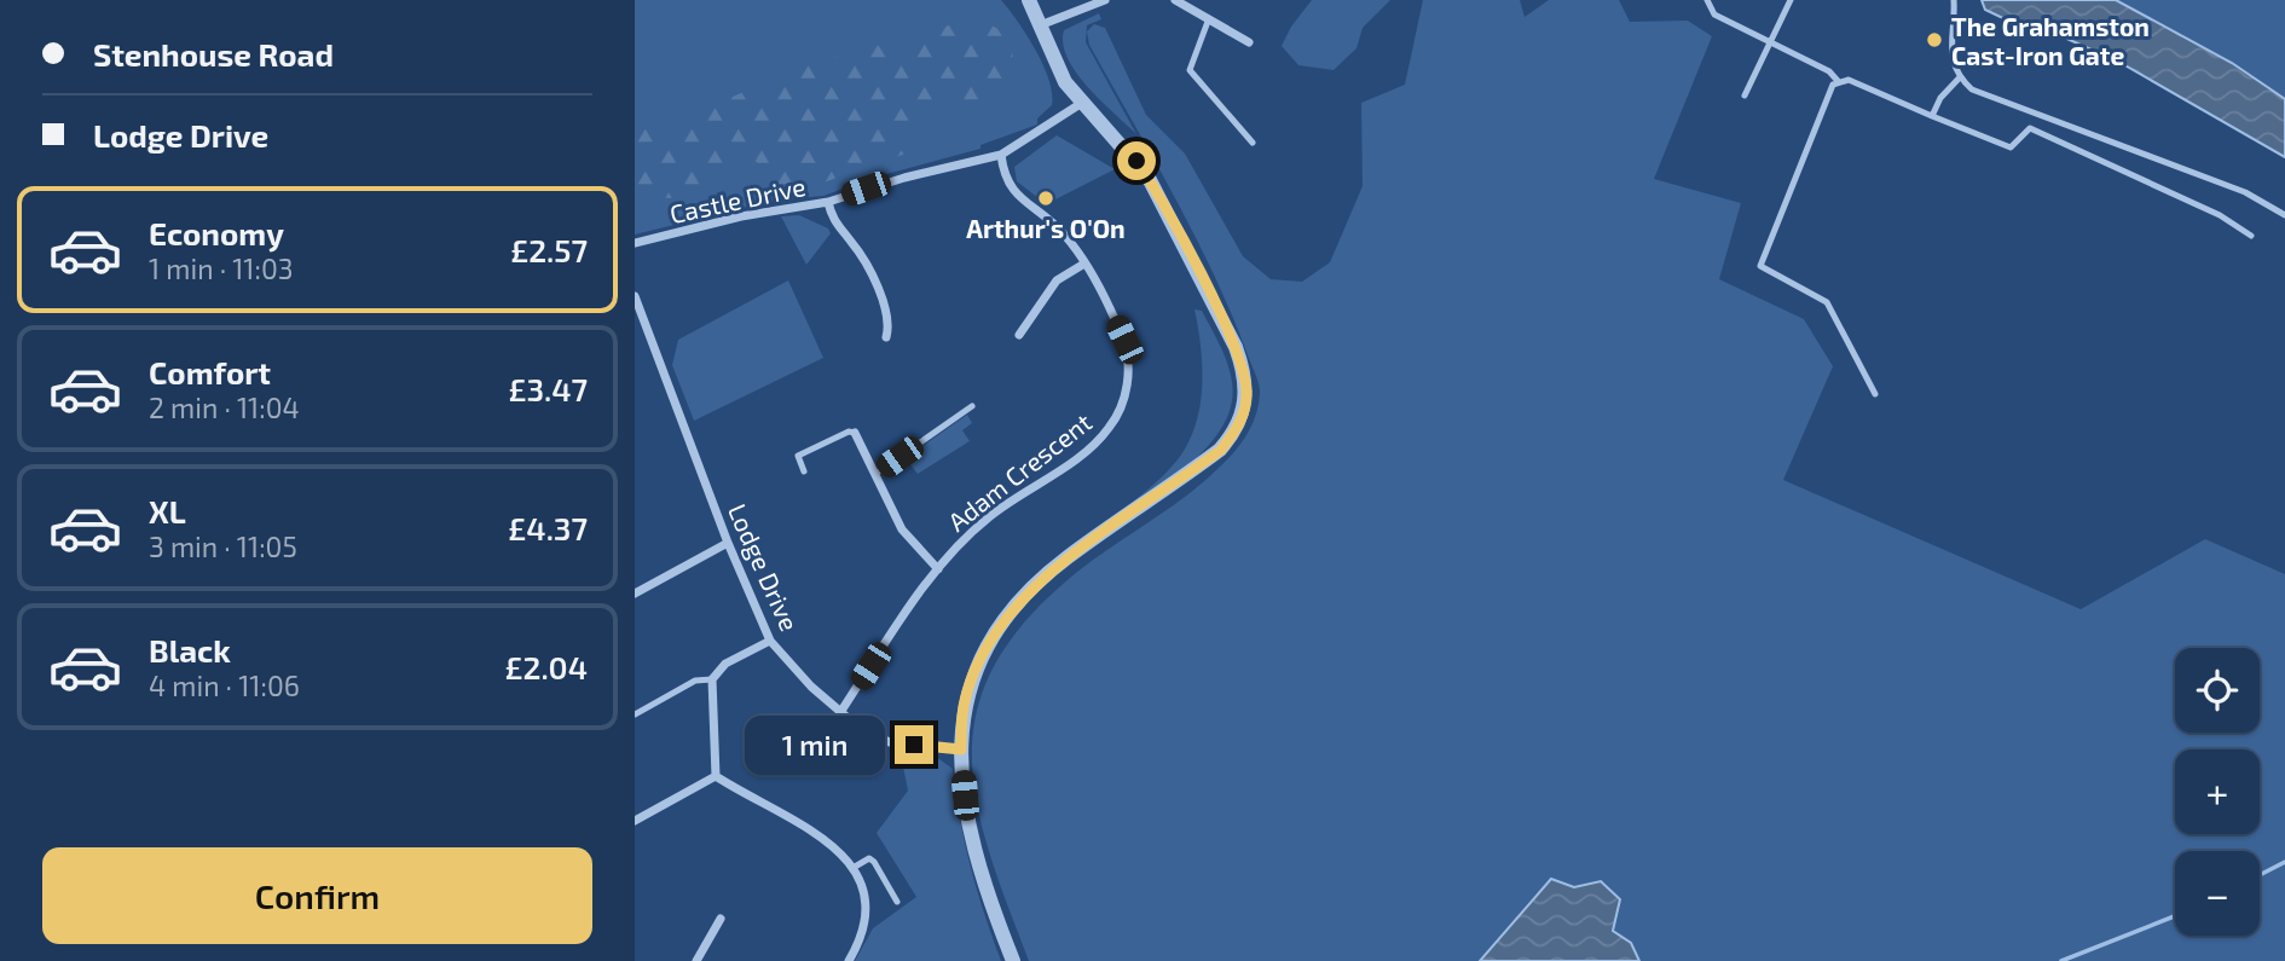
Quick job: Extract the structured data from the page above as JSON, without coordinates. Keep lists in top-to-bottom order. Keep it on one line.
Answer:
{"streets":{"street":["Castle Drive","Adam Crescent","Lodge Drive"]},"crossings":[["Castle Drive","Adam Crescent"],["Adam Crescent","Lodge Drive"]],"places":["The Grahamston Cast-Iron Gate","Arthur's O'On"],"page":{"banner":["Stenhouse Road","Lodge Drive"],"list":[{"name":"Economy","note":"1 min · 11:03","value":"£2.57"},{"name":"Comfort","note":"2 min · 11:04","value":"£3.47"},{"name":"XL","note":"3 min · 11:05","value":"£4.37"},{"name":"Black","note":"4 min · 11:06","value":"£2.04"}],"map_buttons":["+","−"],"bubble":"1 min","buttons":"Confirm"}}
